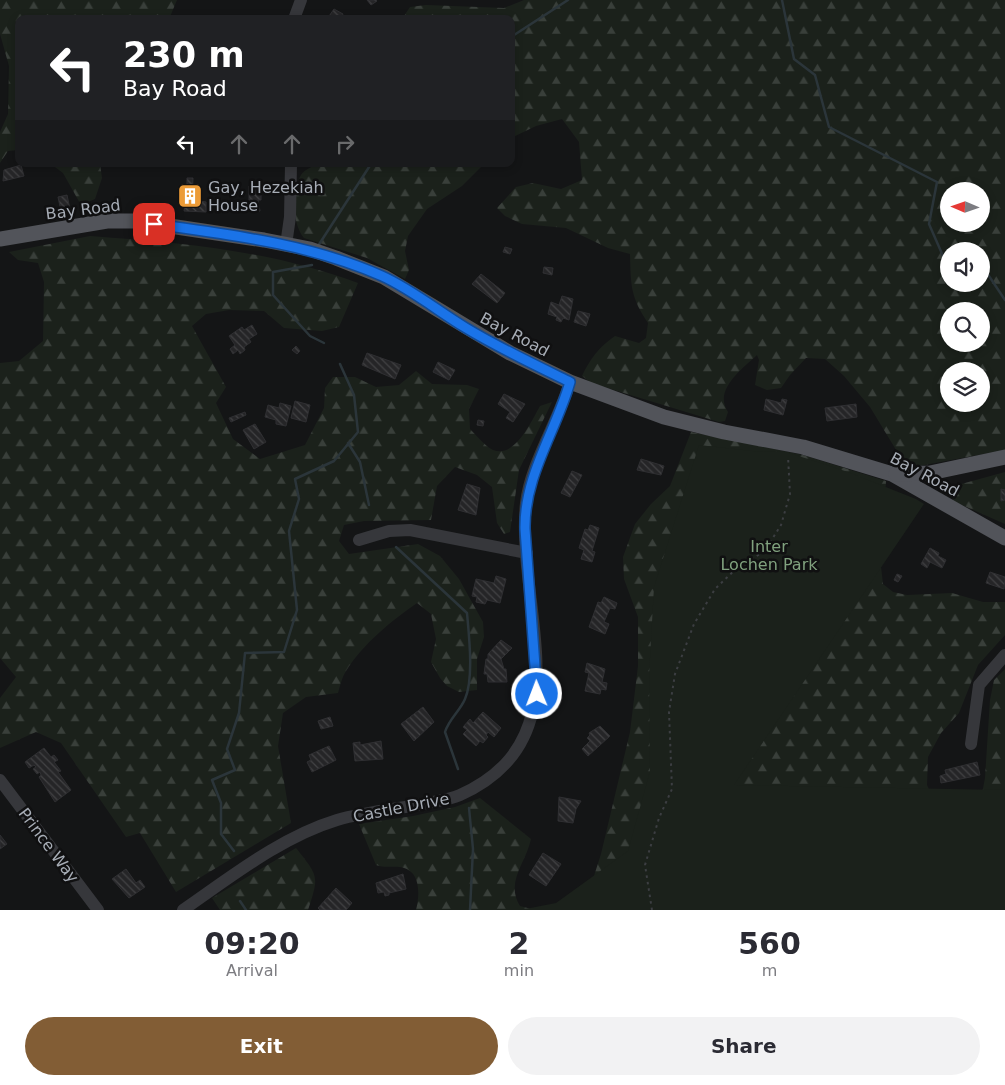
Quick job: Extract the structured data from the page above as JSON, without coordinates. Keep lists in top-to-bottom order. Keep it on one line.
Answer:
{"streets":{"main road":["Bay Road"],"street":["Castle Drive","Prince Way"]},"crossings":[["Bay Road","Castle Drive"]],"parks":["Inter Lochen Park"],"places":{"building":["Gay, Hezekiah House"]},"north":"left","page":{"turn":["230 m","Bay Road"],"eta":["09:20","Arrival","2","min","560","m"],"buttons":["Exit","Share"]}}
